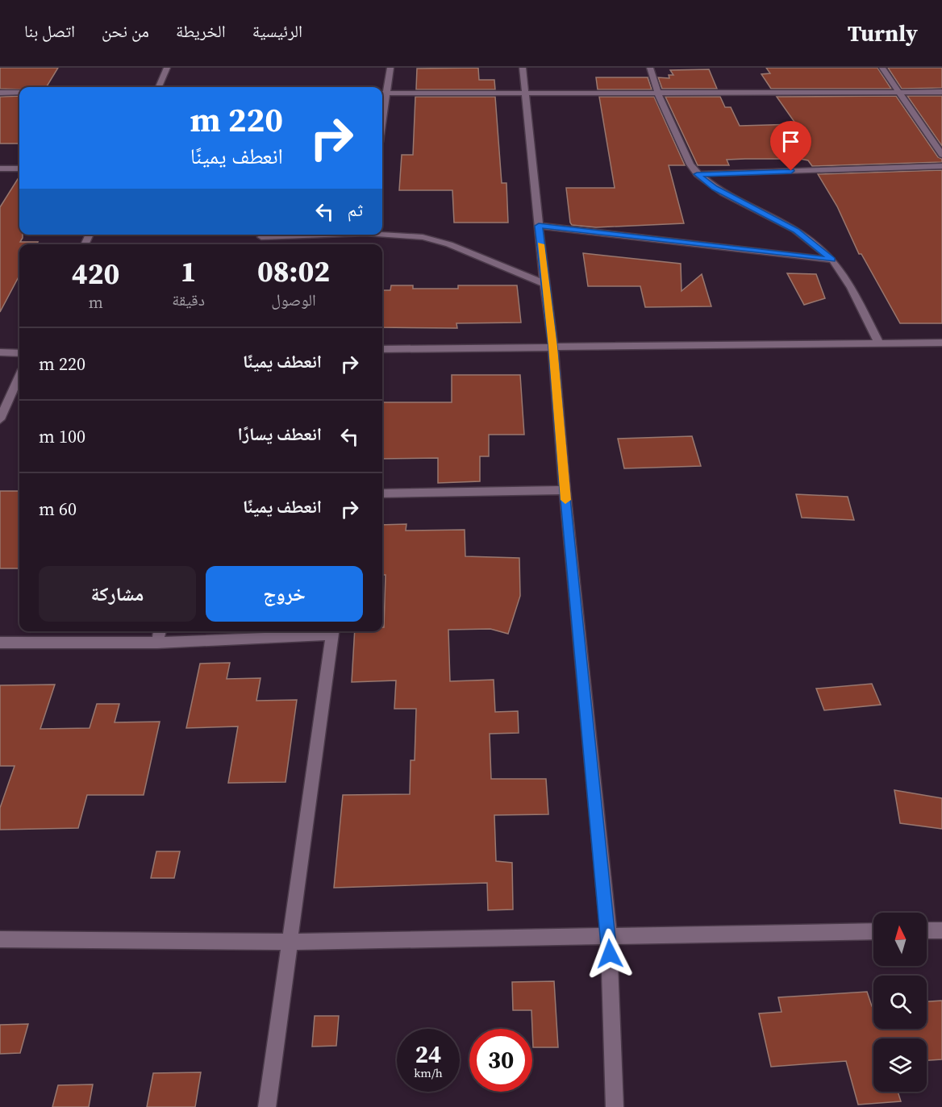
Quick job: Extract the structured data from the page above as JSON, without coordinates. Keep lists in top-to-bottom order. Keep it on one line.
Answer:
{"north":"top","page":{"header":"Turnly","nav":["الرئيسية","الخريطة","من نحن","اتصل بنا"],"turn":["220 m","انعطف يمينًا"],"then":"ثم","eta":["08:02","الوصول","1","دقيقة","420","m"],"list":[{"name":"انعطف يمينًا","value":"220 m"},{"name":"انعطف يسارًا","value":"100 m"},{"name":"انعطف يمينًا","value":"60 m"}],"buttons":["خروج","مشاركة"],"speed":"24 km/h","limit":"30"}}
